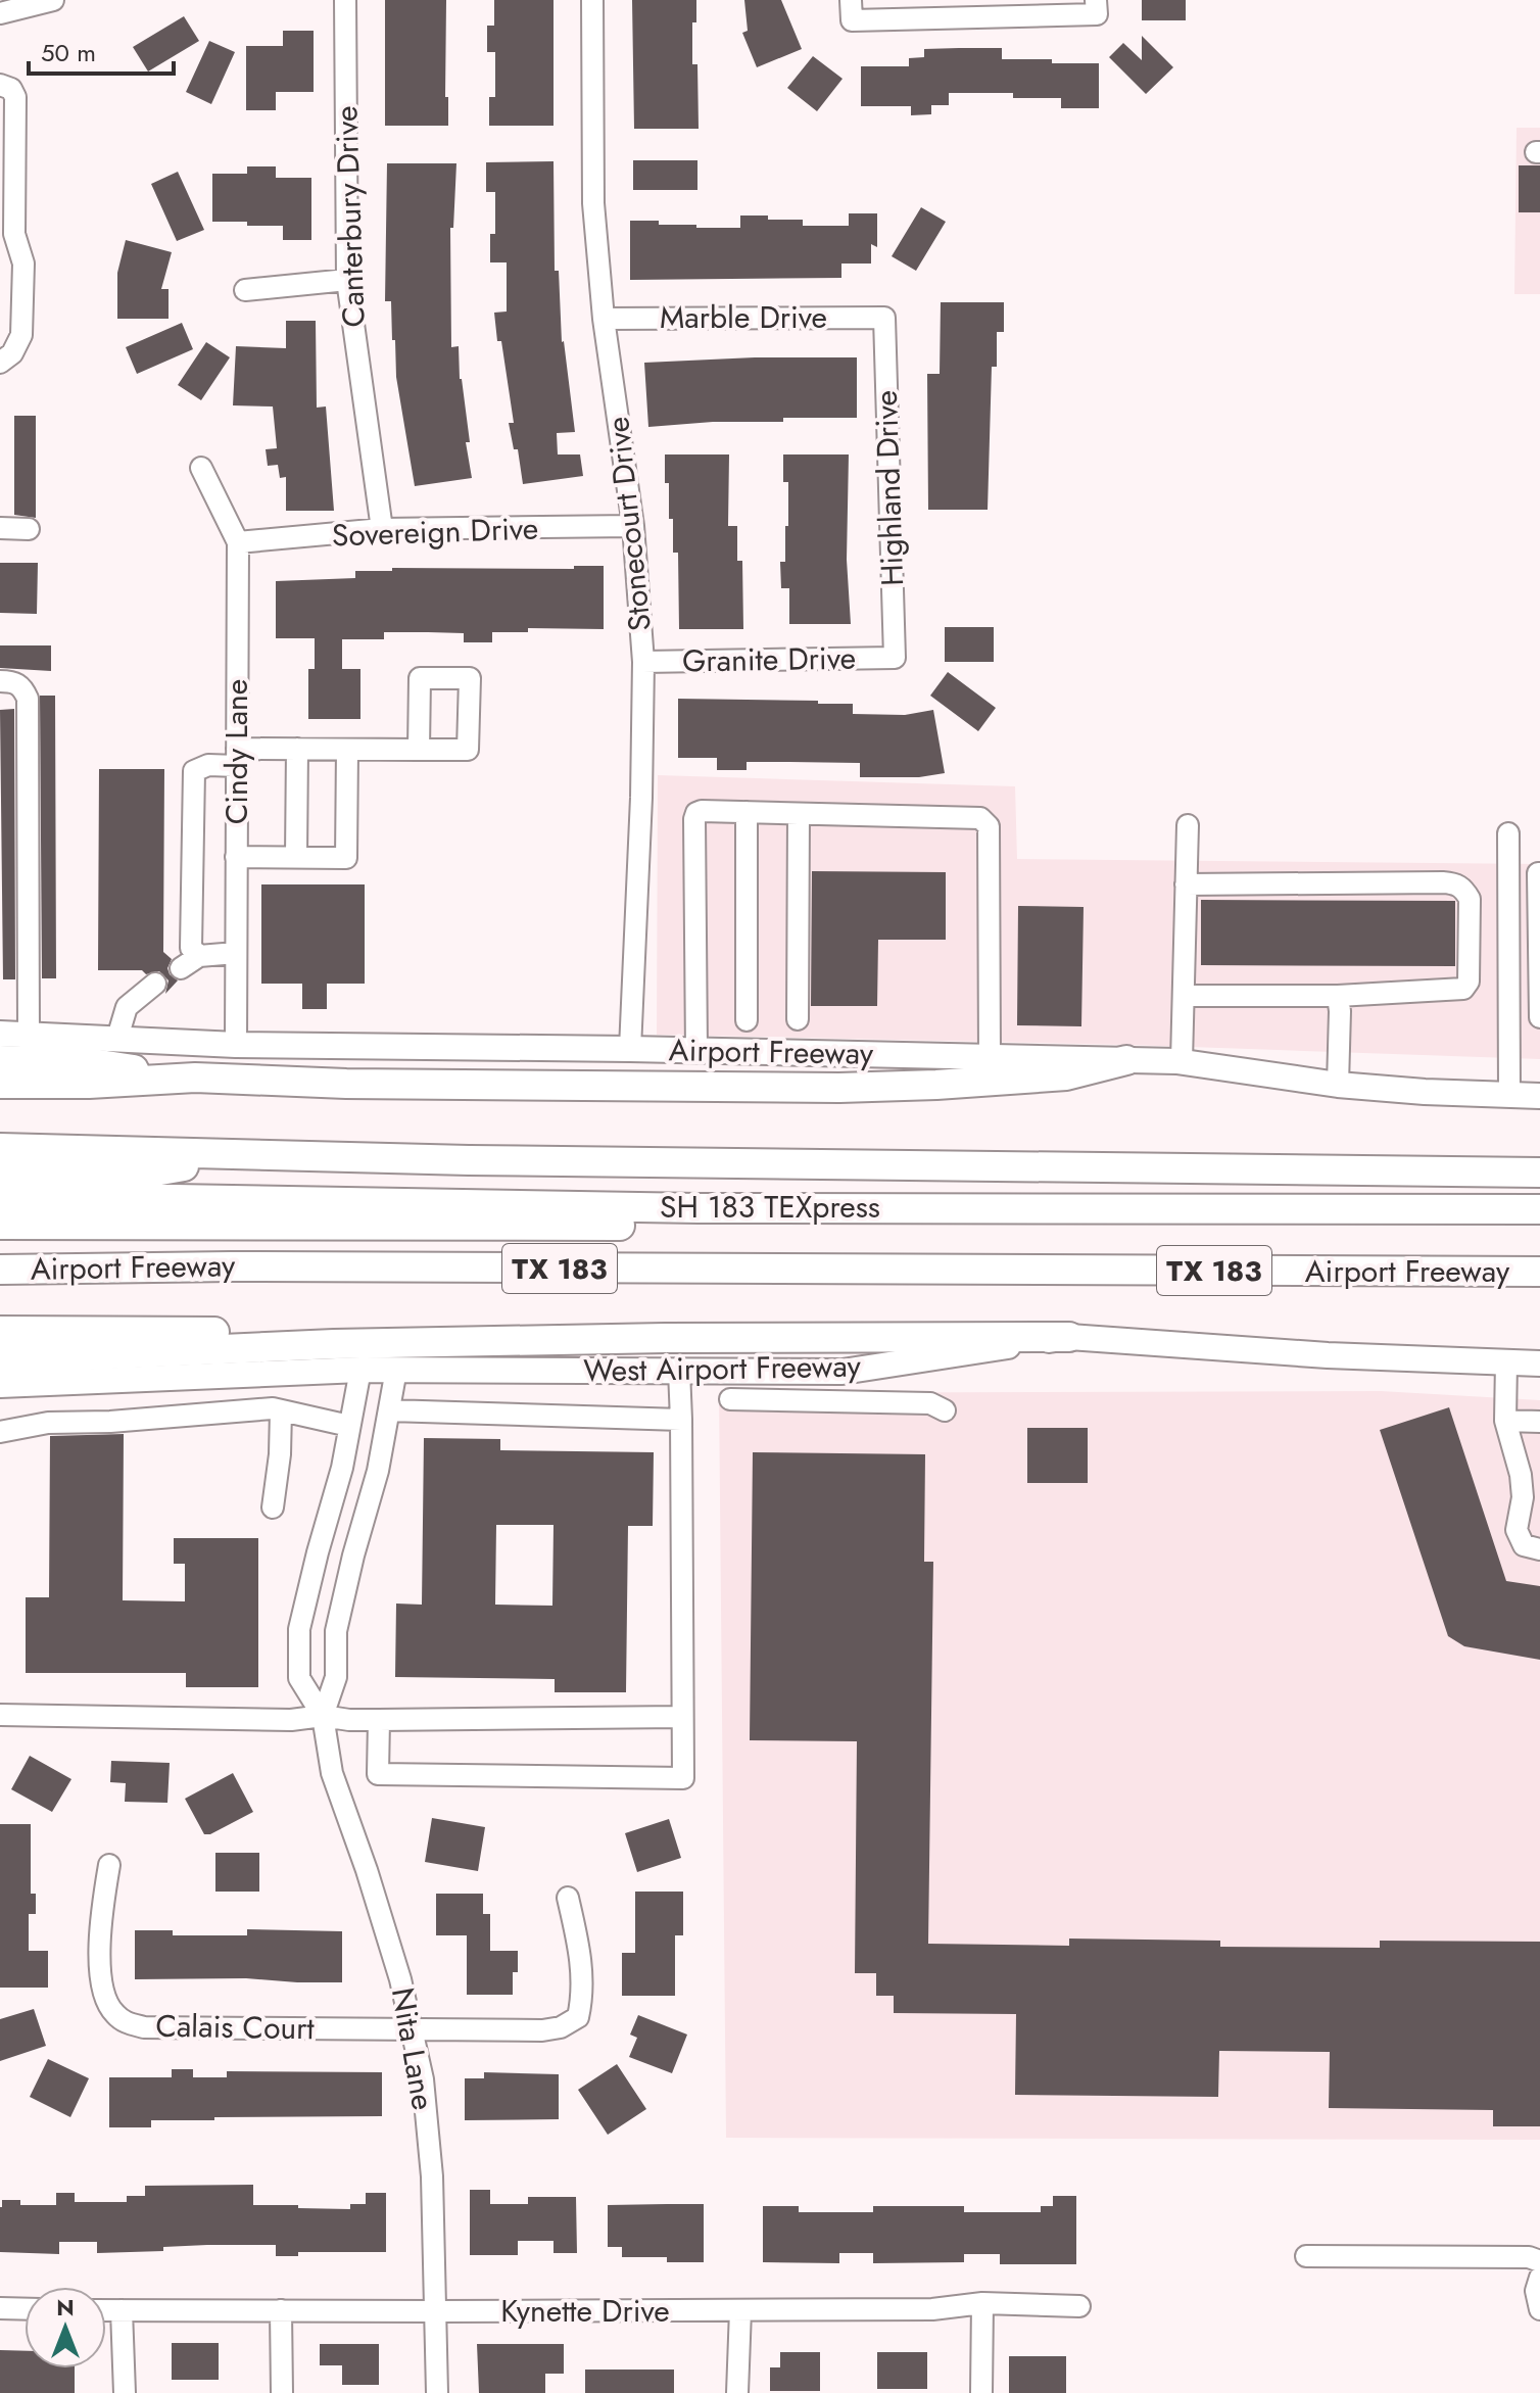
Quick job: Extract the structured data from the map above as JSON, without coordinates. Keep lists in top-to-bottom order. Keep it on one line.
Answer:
{"streets":{"highway":["Airport Freeway","SH 183 TEXpress","TX 183"],"main road":["West Airport Freeway"],"street":["Canterbury Drive","Marble Drive","Highland Drive","Stonecourt Drive","Sovereign Drive","Granite Drive","Cindy Lane","Calais Court","Nita Lane","Kynette Drive"]},"crossings":[["Canterbury Drive","Sovereign Drive"],["Marble Drive","Highland Drive"],["Marble Drive","Stonecourt Drive"],["Highland Drive","Granite Drive"],["Stonecourt Drive","Sovereign Drive"],["Stonecourt Drive","Granite Drive"],["Stonecourt Drive","Airport Freeway"],["Sovereign Drive","Cindy Lane"],["Cindy Lane","Airport Freeway"],["West Airport Freeway","Nita Lane"],["Calais Court","Nita Lane"],["Nita Lane","Kynette Drive"]],"scale_bar":"50 m","north":"top"}
